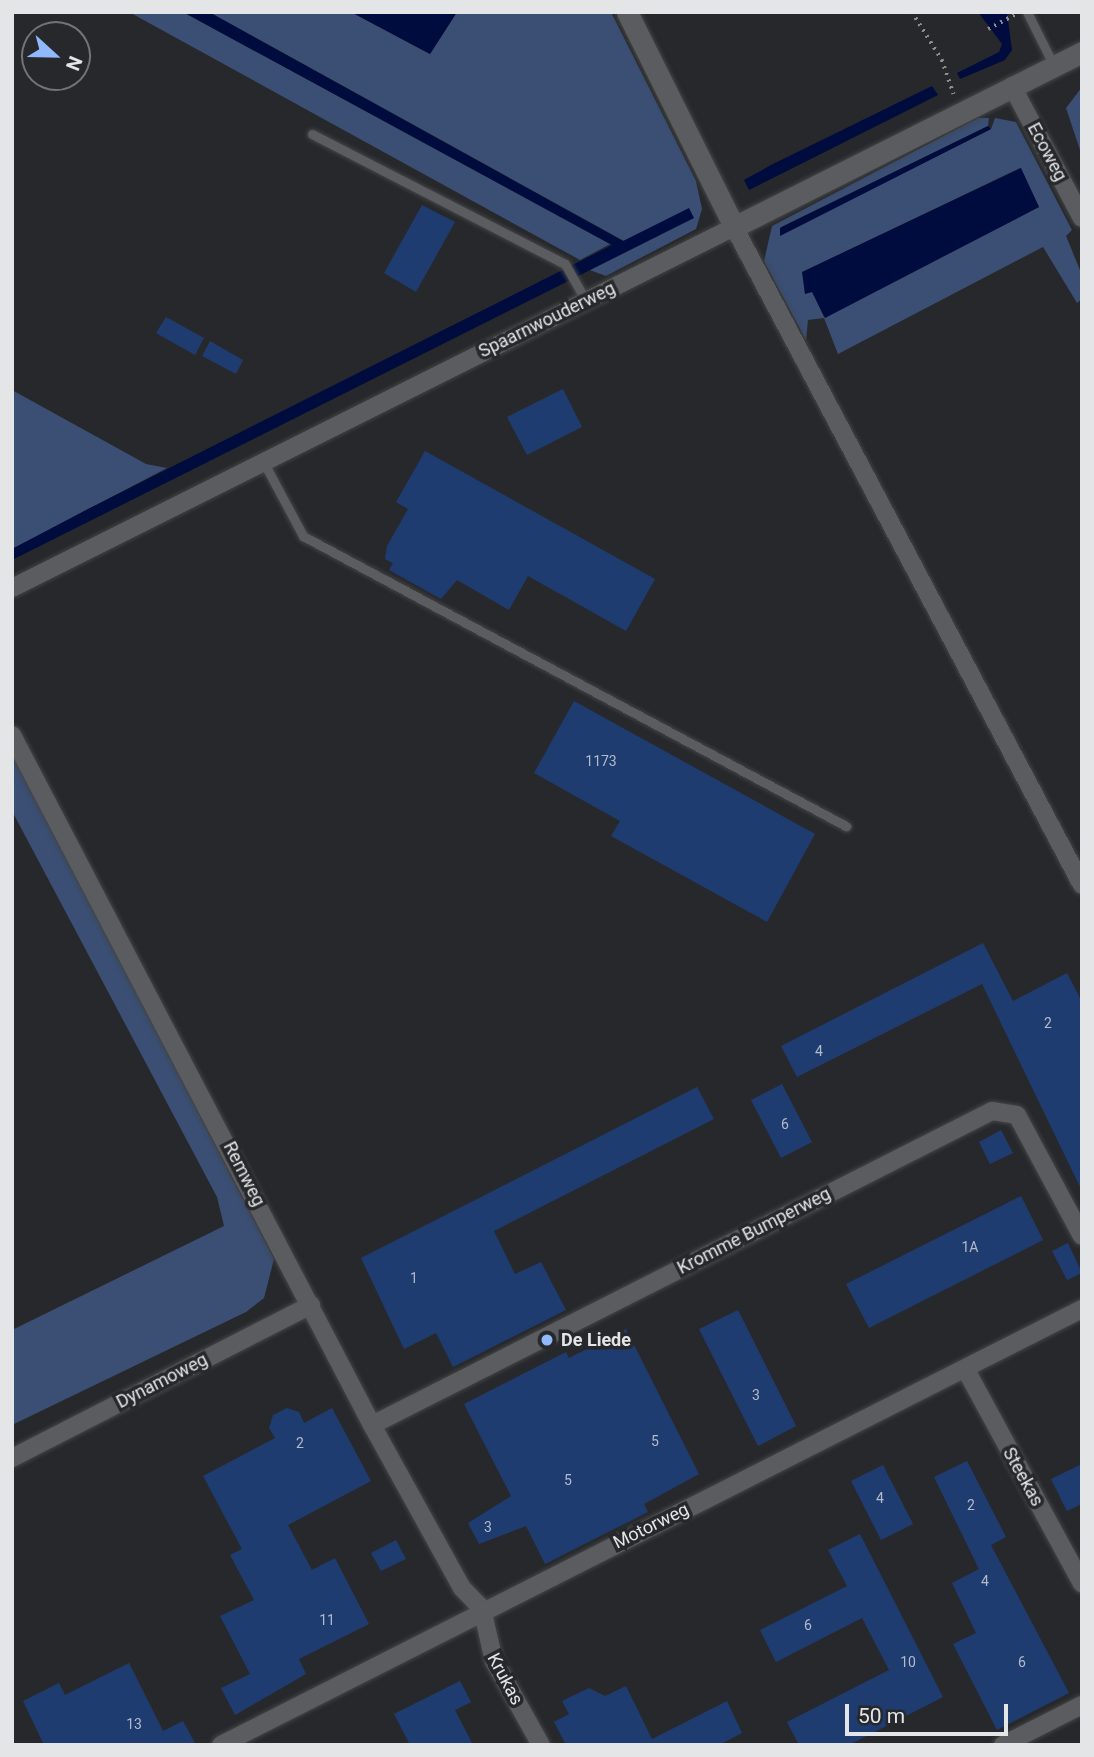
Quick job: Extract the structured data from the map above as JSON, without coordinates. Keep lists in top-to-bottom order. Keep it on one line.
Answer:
{"streets":{"street":["Ecoweg","Spaarnwouderweg","Remweg","Kromme Bumperweg","Dynamoweg","Steekas","Motorweg","Krukas"]},"crossings":[["Ecoweg","Spaarnwouderweg"],["Remweg","Kromme Bumperweg"],["Remweg","Dynamoweg"],["Remweg","Motorweg"],["Remweg","Krukas"],["Steekas","Motorweg"],["Motorweg","Krukas"]],"places":["De Liede"],"house_numbers":["1173","2","4","6","1A","1","3","5","2","5","4","2","3","4","11","6","10","6","13"],"scale_bar":"50 m","north":"right"}
